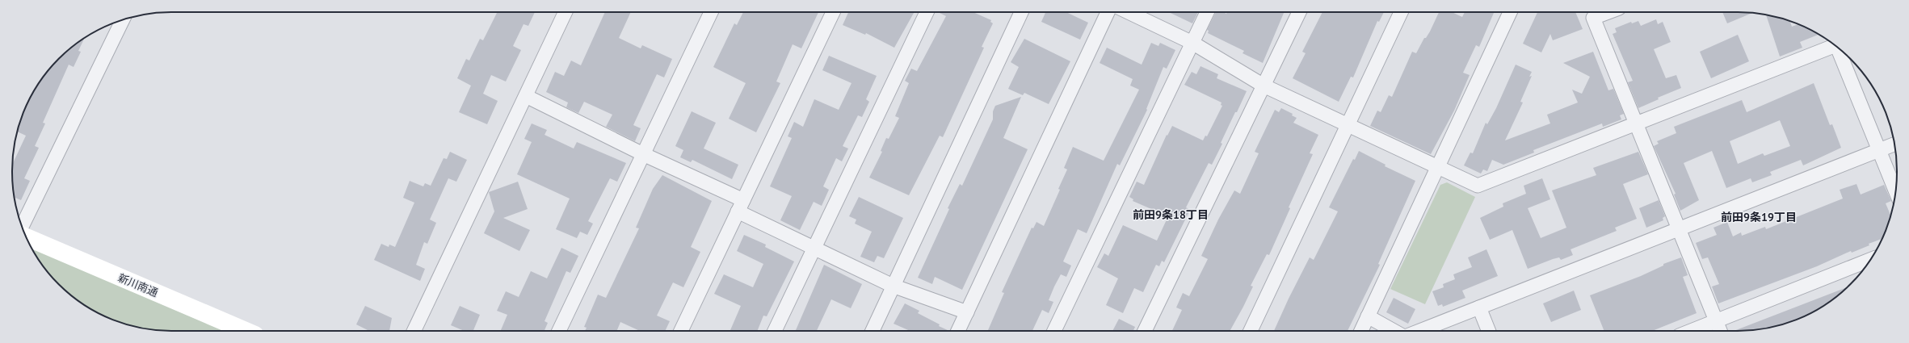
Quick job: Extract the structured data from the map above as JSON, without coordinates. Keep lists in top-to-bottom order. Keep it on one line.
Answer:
{"streets":{"street":["新川南通"]},"districts":["前田9条18丁目","前田9条19丁目"]}
